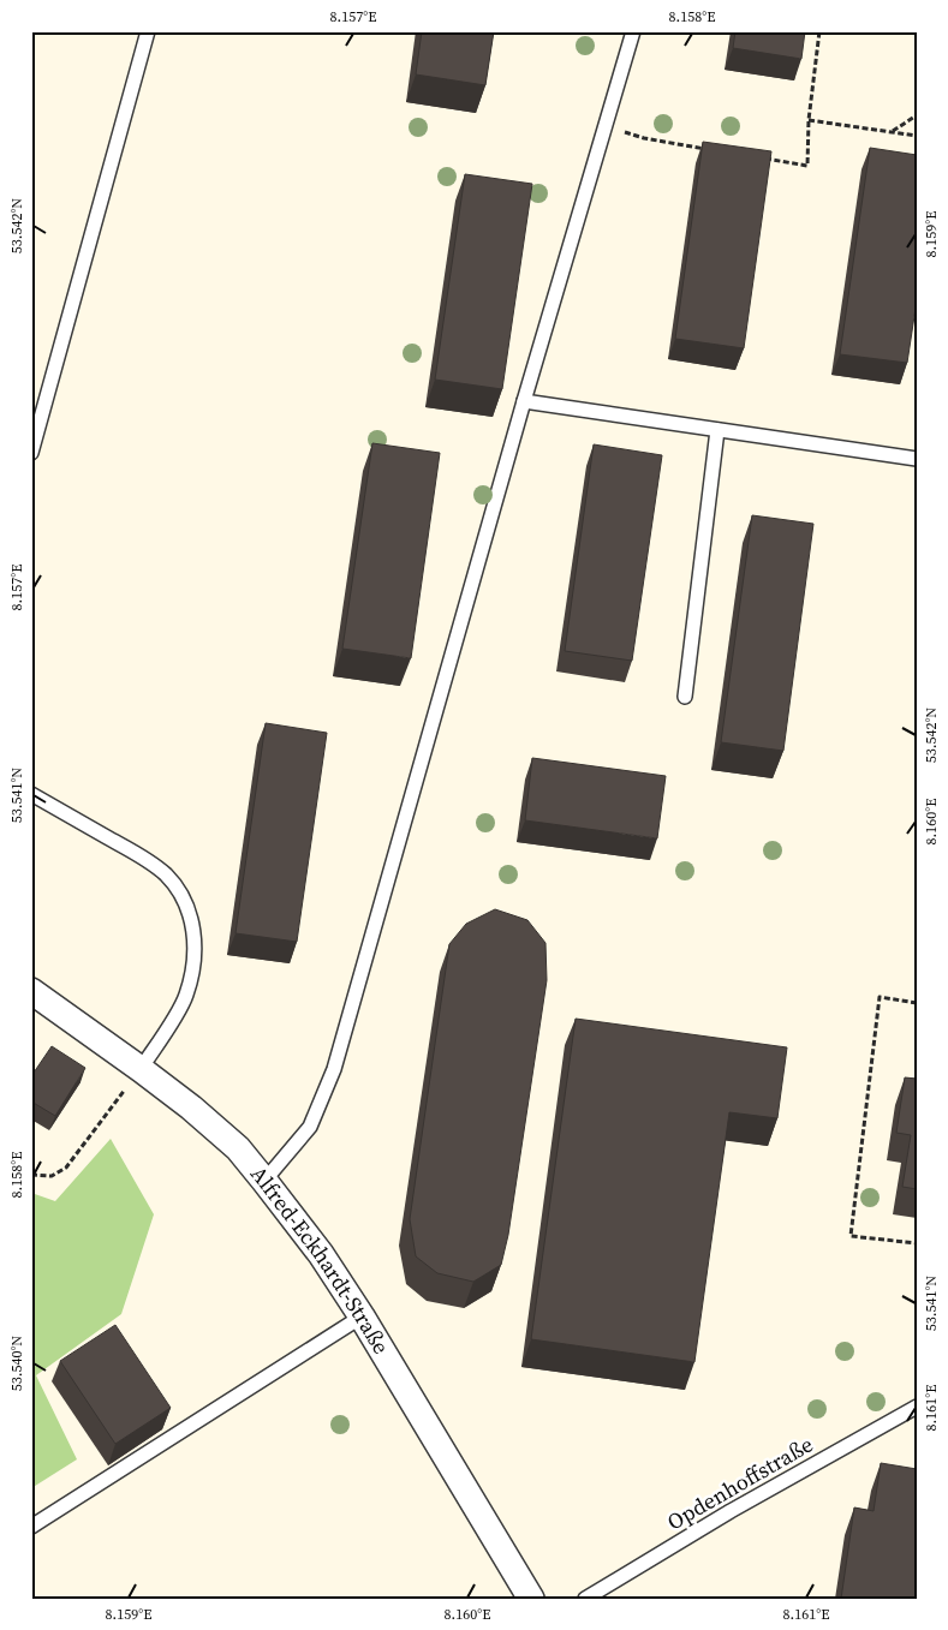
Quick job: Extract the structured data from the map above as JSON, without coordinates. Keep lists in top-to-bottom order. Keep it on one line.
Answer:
{"streets":{"street":["Alfred-Eckhardt-Straße"],"lane":["Opdenhoffstraße"]},"coordinates":["8.157°E","8.158°E","53.542°N","8.159°E","53.541°N","8.160°E","53.540°N","8.161°E"]}
